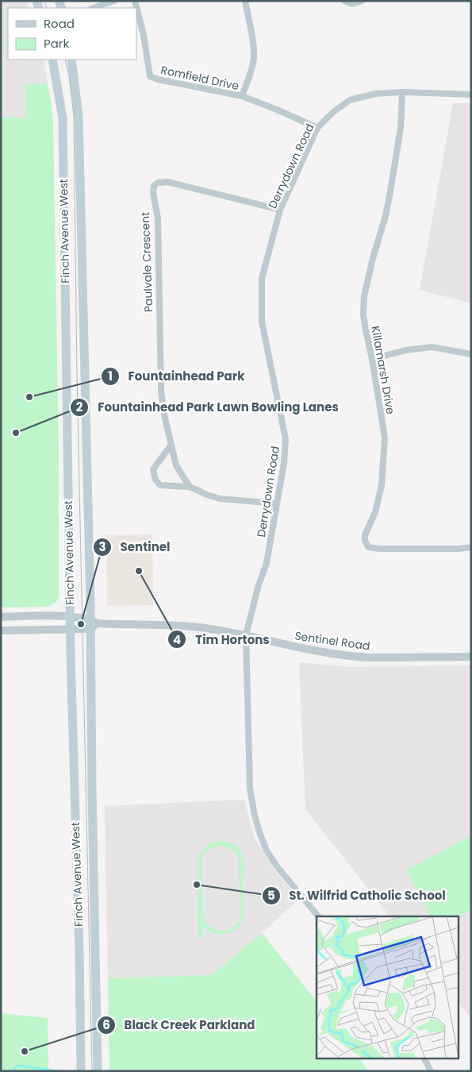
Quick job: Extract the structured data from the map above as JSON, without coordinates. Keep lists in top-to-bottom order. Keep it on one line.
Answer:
{"streets":{"main road":["Finch Avenue West"],"street":["Romfield Drive","Derrydown Road","Paulvale Crescent","Killamarsh Drive","Sentinel Road"]},"crossings":[["Romfield Drive","Derrydown Road"],["Derrydown Road","Paulvale Crescent"],["Derrydown Road","Killamarsh Drive"],["Derrydown Road","Sentinel Road"],["Finch Avenue West","Sentinel Road"]],"places":["Fountainhead Park","Fountainhead Park Lawn Bowling Lanes","Tim Hortons","Sentinel","St. Wilfrid Catholic School","Black Creek Parkland"],"legend":["Road","Park"]}
